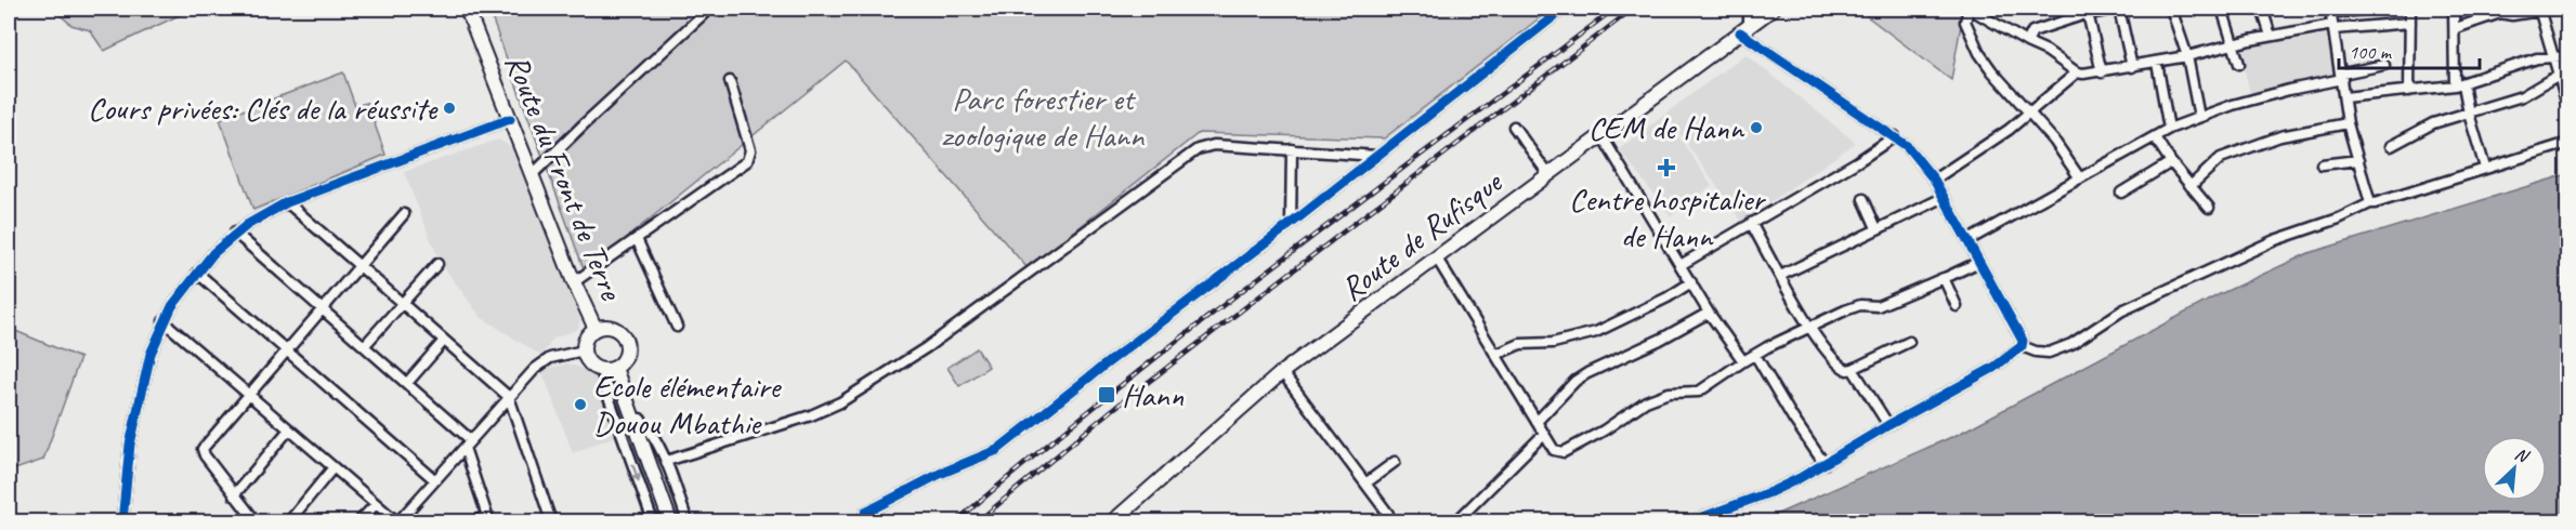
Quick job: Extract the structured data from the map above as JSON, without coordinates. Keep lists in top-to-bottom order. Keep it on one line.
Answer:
{"streets":{"main road":["Route du Front de Terre","Route de Rufisque"]},"parks":["Parc forestier et zoologique de Hann"],"places":{"other":["Cours privées: Clés de la réussite","CEM de Hann","Ecole élémentaire Douou Mbathie"],"health":["Centre hospitalier de Hann"],"transit":["Hann"]},"scale_bar":"100 m","north":"top right"}
